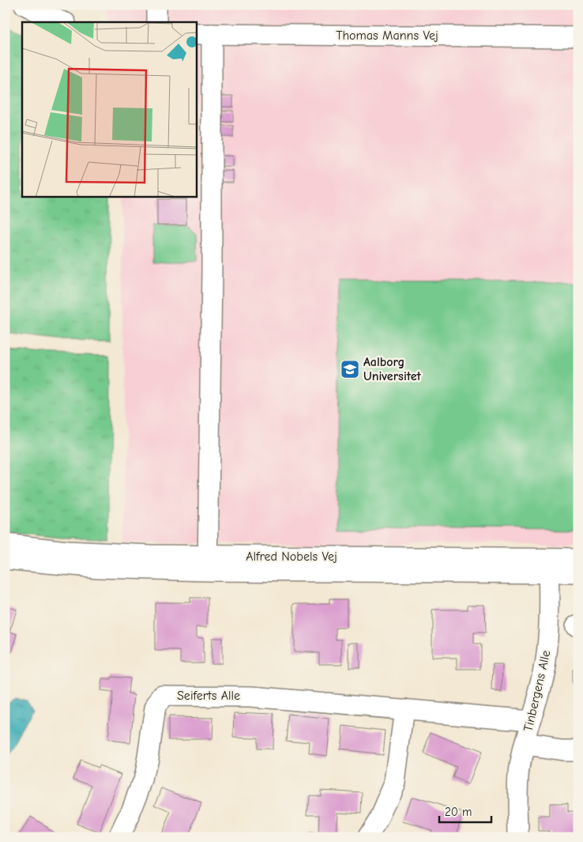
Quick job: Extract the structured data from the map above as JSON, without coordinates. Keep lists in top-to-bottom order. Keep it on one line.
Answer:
{"streets":{"street":["Thomas Manns Vej","Alfred Nobels Vej","Tinbergens Alle","Seiferts Alle"]},"crossings":[["Alfred Nobels Vej","Tinbergens Alle"],["Tinbergens Alle","Seiferts Alle"]],"places":{"school or university":["Aalborg Universitet"]},"scale_bar":"20 m"}
